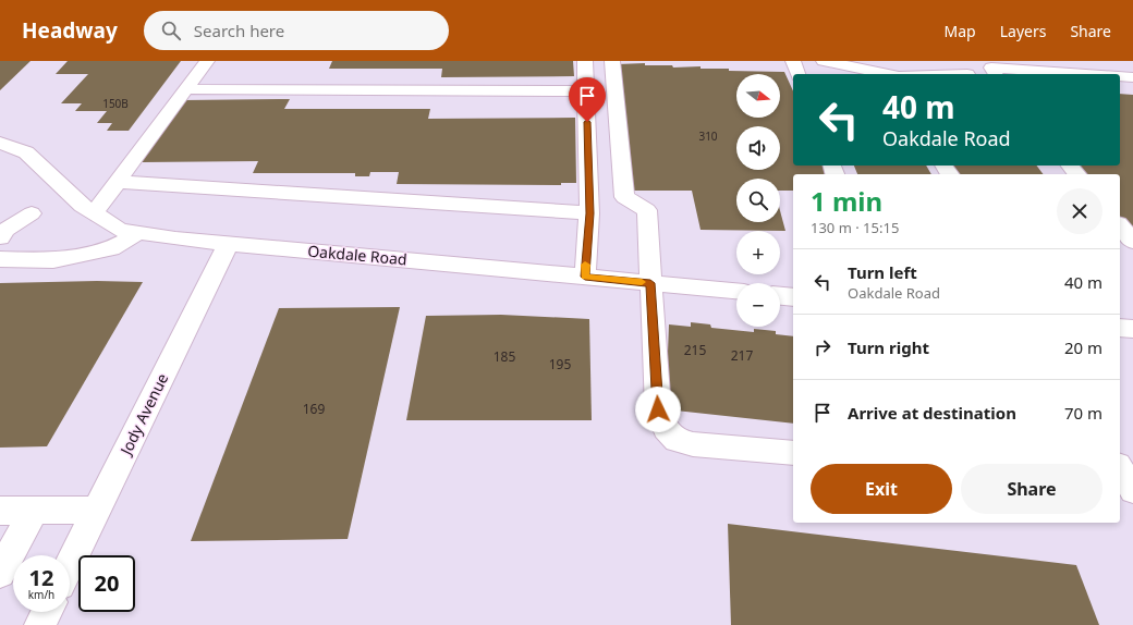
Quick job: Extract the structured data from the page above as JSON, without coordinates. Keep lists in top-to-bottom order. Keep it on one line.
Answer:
{"streets":{"street":["Oakdale Road","Jody Avenue"]},"crossings":[["Oakdale Road","Jody Avenue"]],"house_numbers":["150B","310","215","217","185","195","169"],"north":"right","page":{"header":"Headway","search":"Search here","nav":["Map","Layers","Share"],"map_buttons":["+","−"],"turn":["40 m","Oakdale Road"],"heading":["1 min","130 m · 15:15"],"list":[{"name":"Turn left","note":"Oakdale Road","value":"40 m"},{"name":"Turn right","value":"20 m"},{"name":"Arrive at destination","value":"70 m"}],"buttons":["Exit","Share"],"speed":"12 km/h","limit":"20"}}
